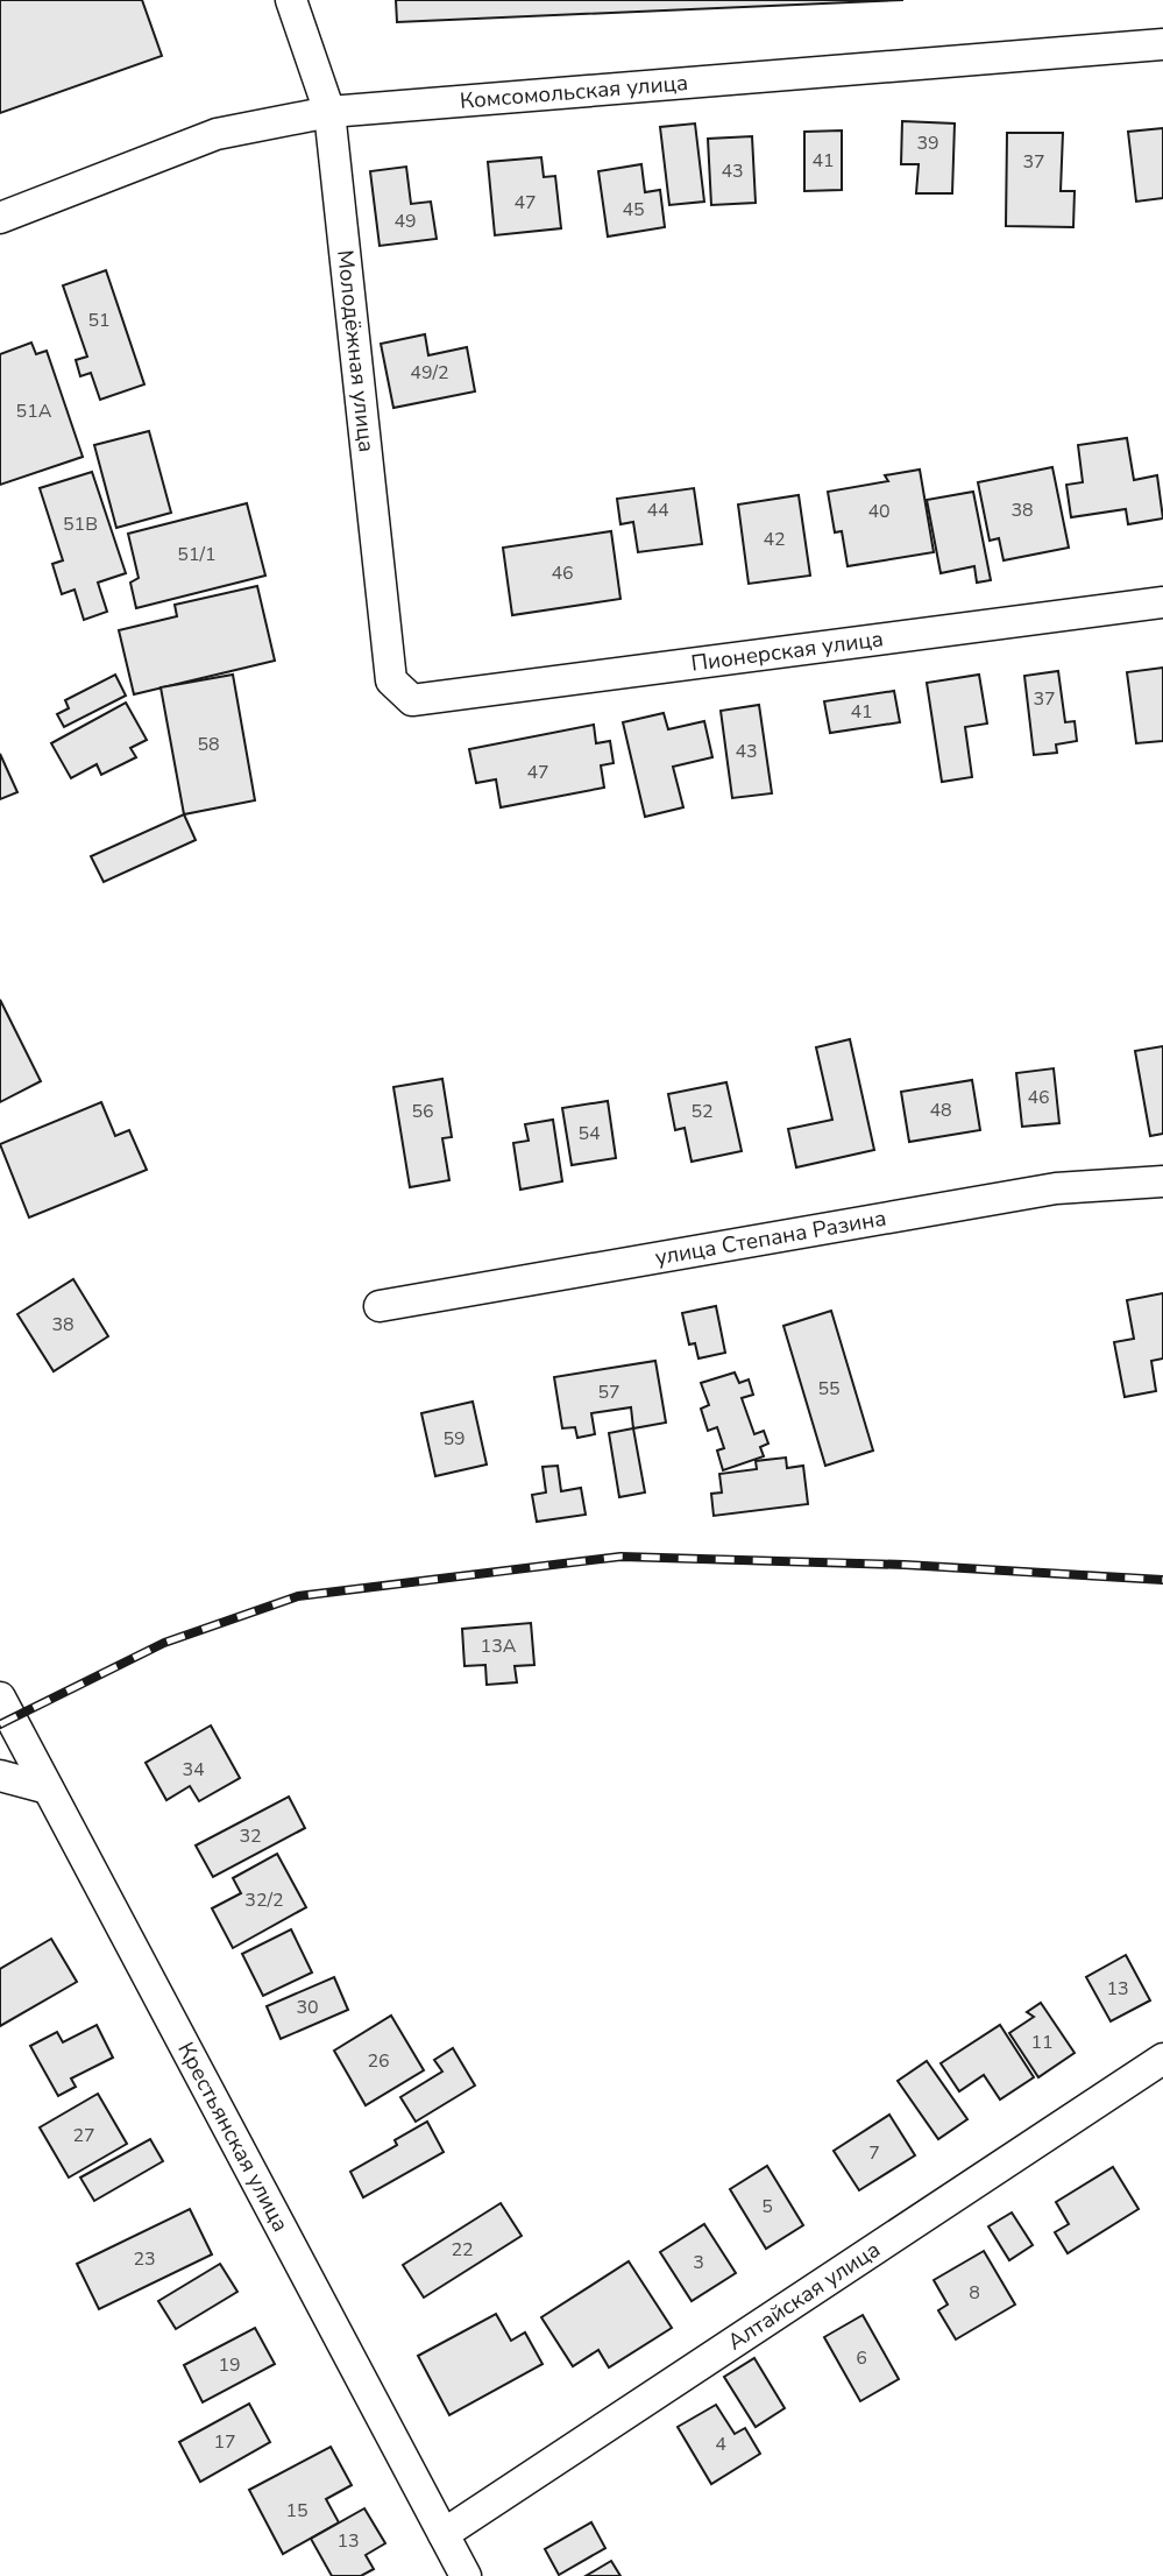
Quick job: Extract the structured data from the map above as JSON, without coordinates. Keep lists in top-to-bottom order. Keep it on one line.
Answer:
{"streets":{"street":["Комсомольская улица","Молодёжная улица","Пионерская улица","улица Степана Разина","Крестьянская улица","Алтайская улица"]},"crossings":[["Комсомольская улица","Молодёжная улица"],["Молодёжная улица","Пионерская улица"],["Крестьянская улица","Алтайская улица"]],"house_numbers":["39","41","37","43","47","45","49","51","49/2","51А","44","38","40","51В","42","51/1","46","37","41","58","43","47","46","48","56","52","54","38","55","57","59","13А","34","32","32/2","13","30","11","26","27","7","5","22","23","3","8","6","19","17","4","15","13"]}
